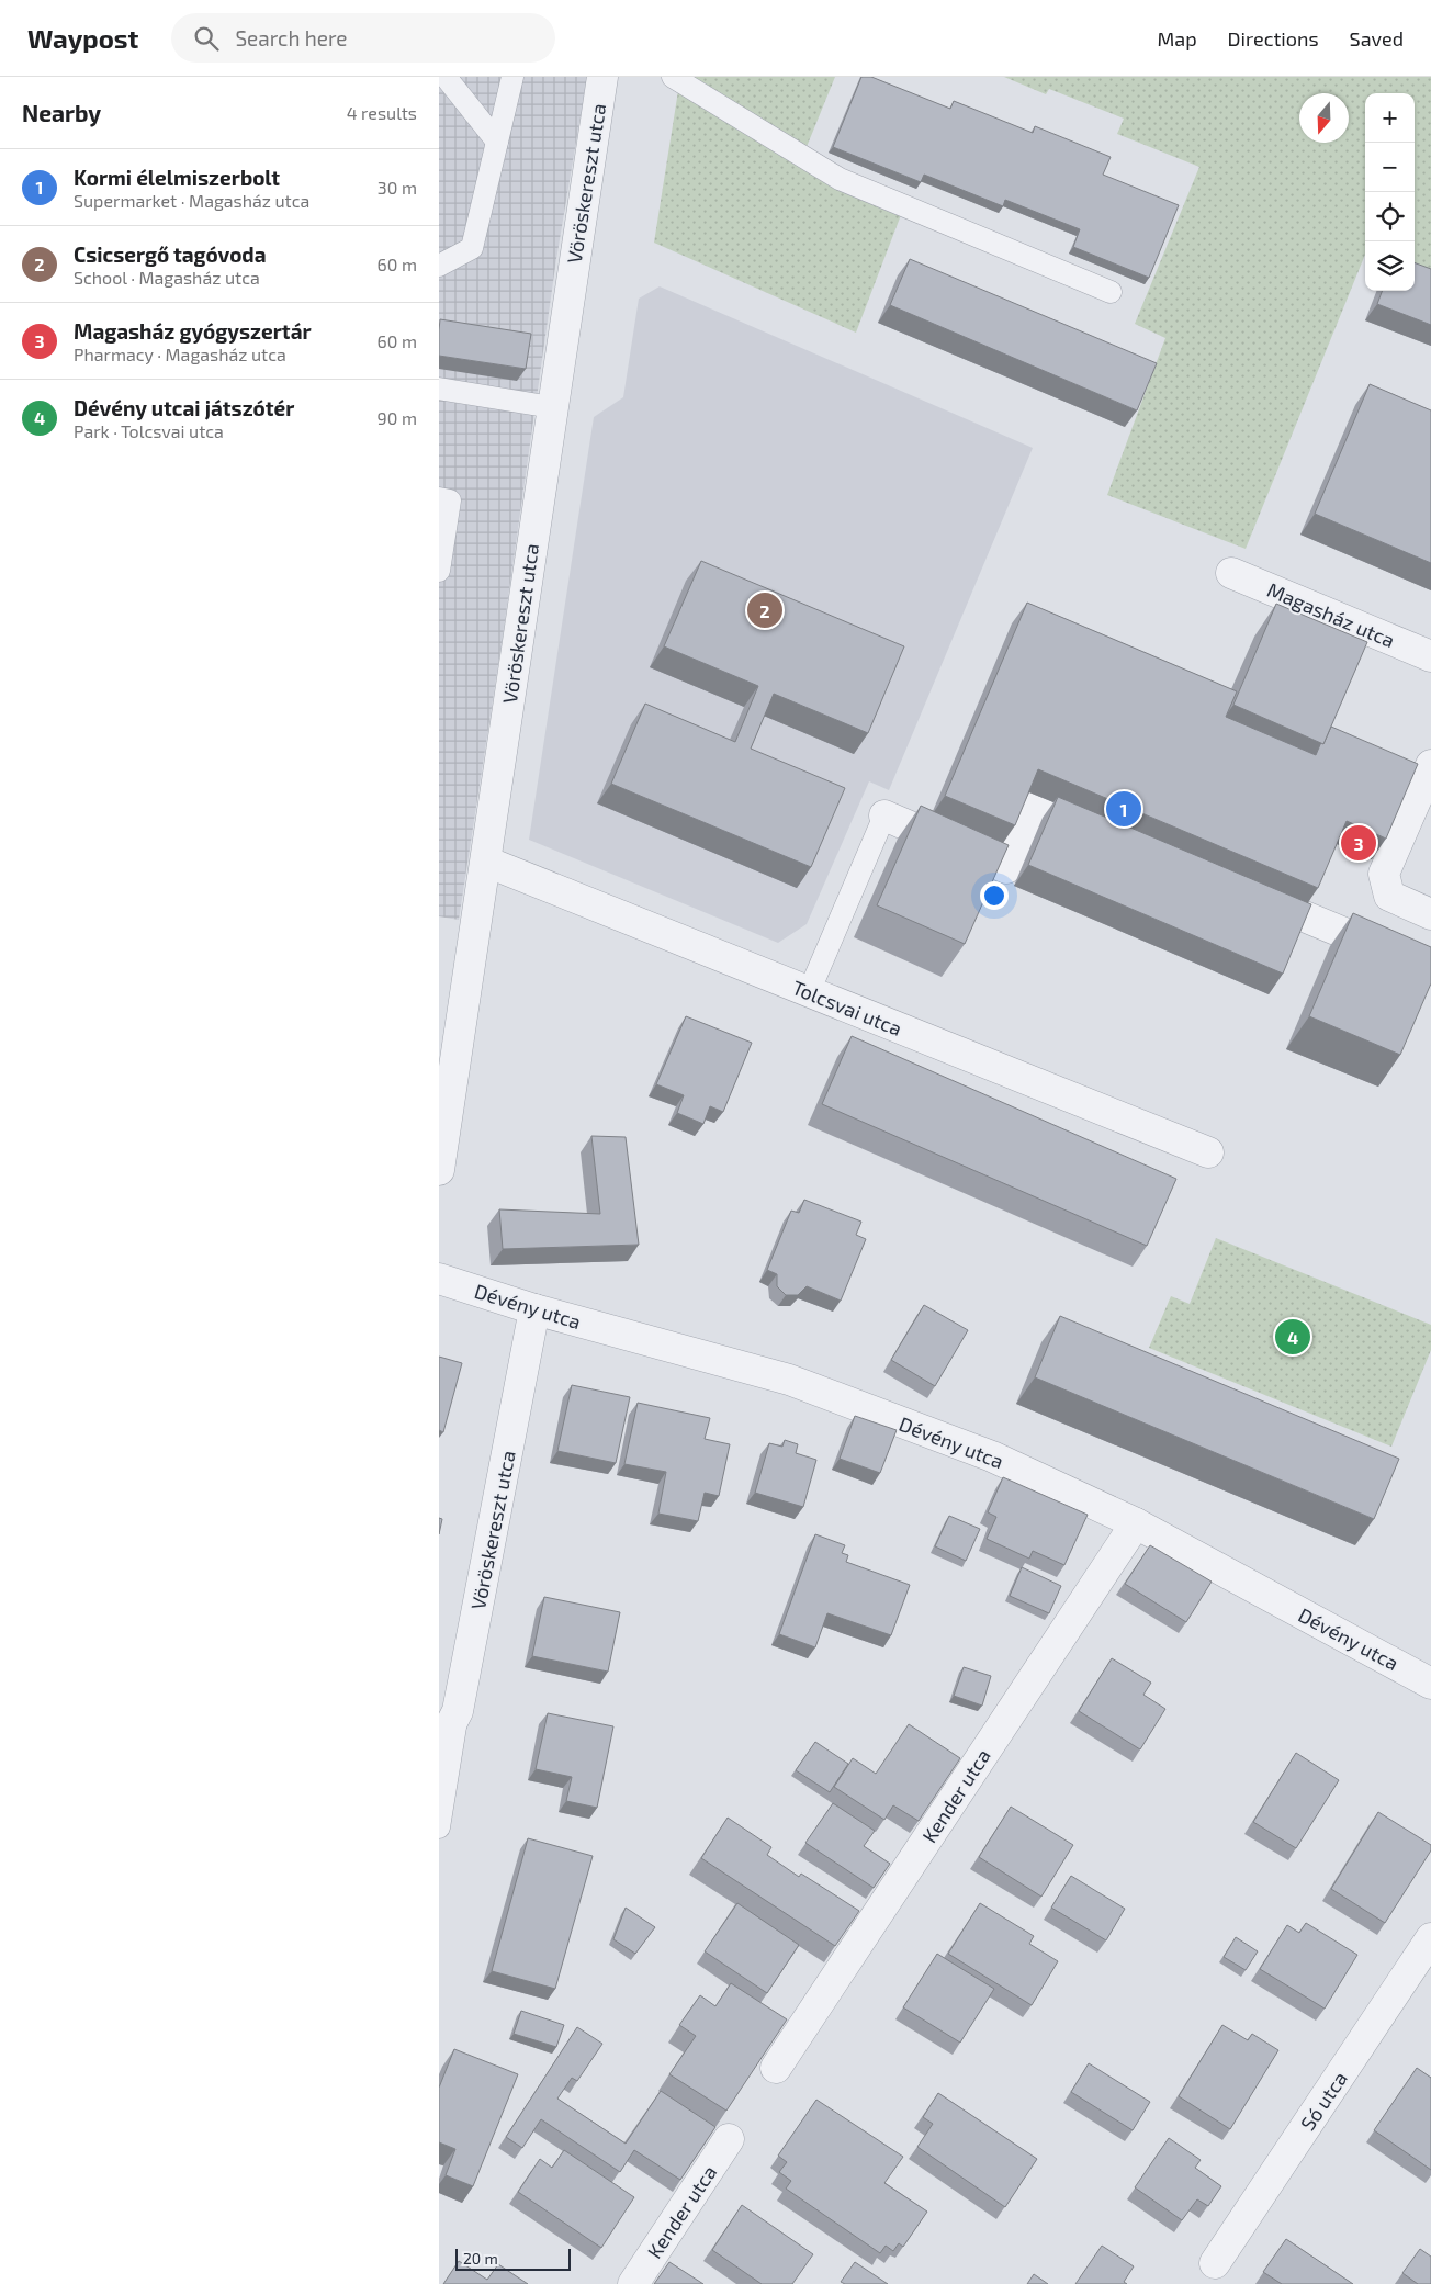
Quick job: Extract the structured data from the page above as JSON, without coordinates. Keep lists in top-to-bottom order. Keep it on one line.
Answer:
{"streets":{"street":["Vöröskereszt utca","Magasház utca","Tolcsvai utca","Dévény utca","Kender utca","Só utca"]},"crossings":[["Vöröskereszt utca","Tolcsvai utca"],["Vöröskereszt utca","Dévény utca"],["Dévény utca","Kender utca"]],"scale_bar":"20 m","north":"bottom","page":{"header":"Waypost","search":"Search here","nav":["Map","Directions","Saved"],"heading":["Nearby","4 results"],"map_buttons":["+","−"],"list":[{"mark":"1","name":"Kormi élelmiszerbolt","note":"Supermarket · Magasház utca","value":"30 m"},{"mark":"2","name":"Csicsergő tagóvoda","note":"School · Magasház utca","value":"60 m"},{"mark":"3","name":"Magasház gyógyszertár","note":"Pharmacy · Magasház utca","value":"60 m"},{"mark":"4","name":"Dévény utcai játszótér","note":"Park · Tolcsvai utca","value":"90 m"}],"pins":["2","1","3","4"],"scale":"20 m"}}
